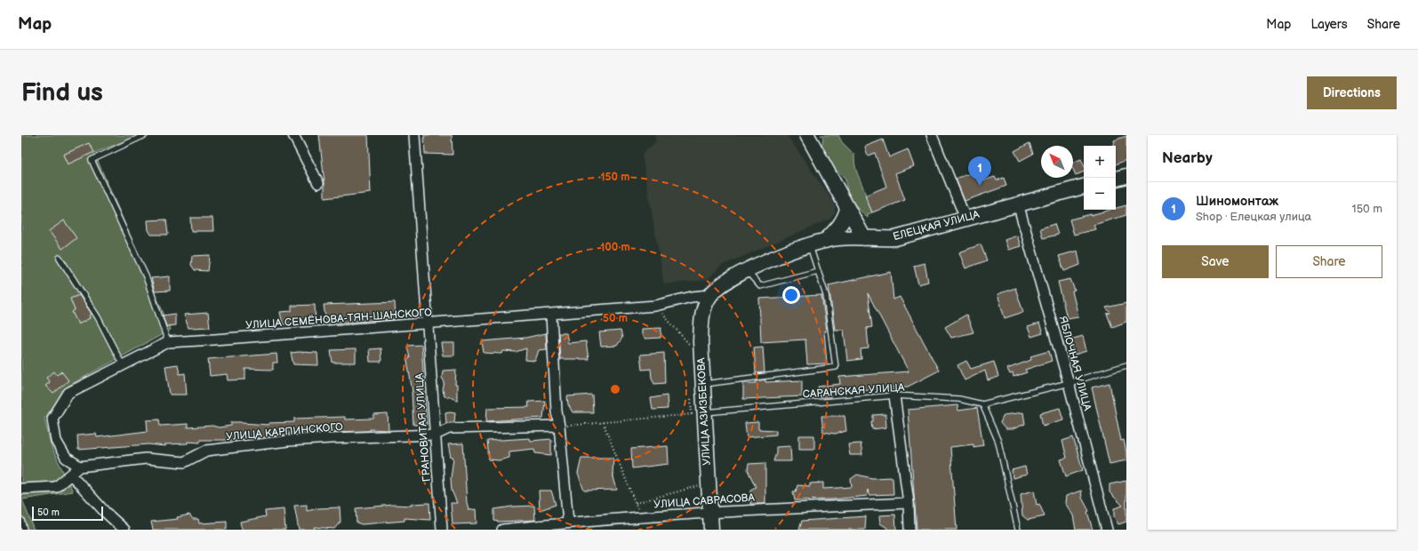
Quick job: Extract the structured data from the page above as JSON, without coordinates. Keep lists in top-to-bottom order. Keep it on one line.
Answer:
{"streets":{"main road":["ЕЛЕЦКАЯ УЛИЦА","УЛИЦА АЗИЗБЕКОВА"],"street":["УЛИЦА СЕМЁНОВА-ТЯН-ШАНСКОГО","ЯБЛОЧНАЯ УЛИЦА","ГРАНОВИТАЯ УЛИЦА","УЛИЦА КАРПИНСКОГО","УЛИЦА САВРАСОВА"],"lane":["САРАНСКАЯ УЛИЦА"]},"crossings":[["ЕЛЕЦКАЯ УЛИЦА","УЛИЦА СЕМЁНОВА-ТЯН-ШАНСКОГО"],["ЕЛЕЦКАЯ УЛИЦА","ЯБЛОЧНАЯ УЛИЦА"],["ЕЛЕЦКАЯ УЛИЦА","УЛИЦА АЗИЗБЕКОВА"],["УЛИЦА СЕМЁНОВА-ТЯН-ШАНСКОГО","УЛИЦА АЗИЗБЕКОВА"],["УЛИЦА СЕМЁНОВА-ТЯН-ШАНСКОГО","ГРАНОВИТАЯ УЛИЦА"],["УЛИЦА СЕМЁНОВА-ТЯН-ШАНСКОГО","УЛИЦА КАРПИНСКОГО"],["ЯБЛОЧНАЯ УЛИЦА","САРАНСКАЯ УЛИЦА"],["САРАНСКАЯ УЛИЦА","УЛИЦА АЗИЗБЕКОВА"],["УЛИЦА АЗИЗБЕКОВА","УЛИЦА САВРАСОВА"],["ГРАНОВИТАЯ УЛИЦА","УЛИЦА КАРПИНСКОГО"]],"scale_bar":"50 m","north":"top left","page":{"header":"Map","nav":["Map","Layers","Share"],"buttons":["Directions",["Save","Share"]],"title":"Find us","heading":"Nearby","map_buttons":["+","−"],"pins":"1","list":[{"mark":"1","name":"Шиномонтаж","note":"Shop · Елецкая улица","value":"150 m"}],"scale":"50 m"},"rings":["150 m","100 m","50 m"]}
